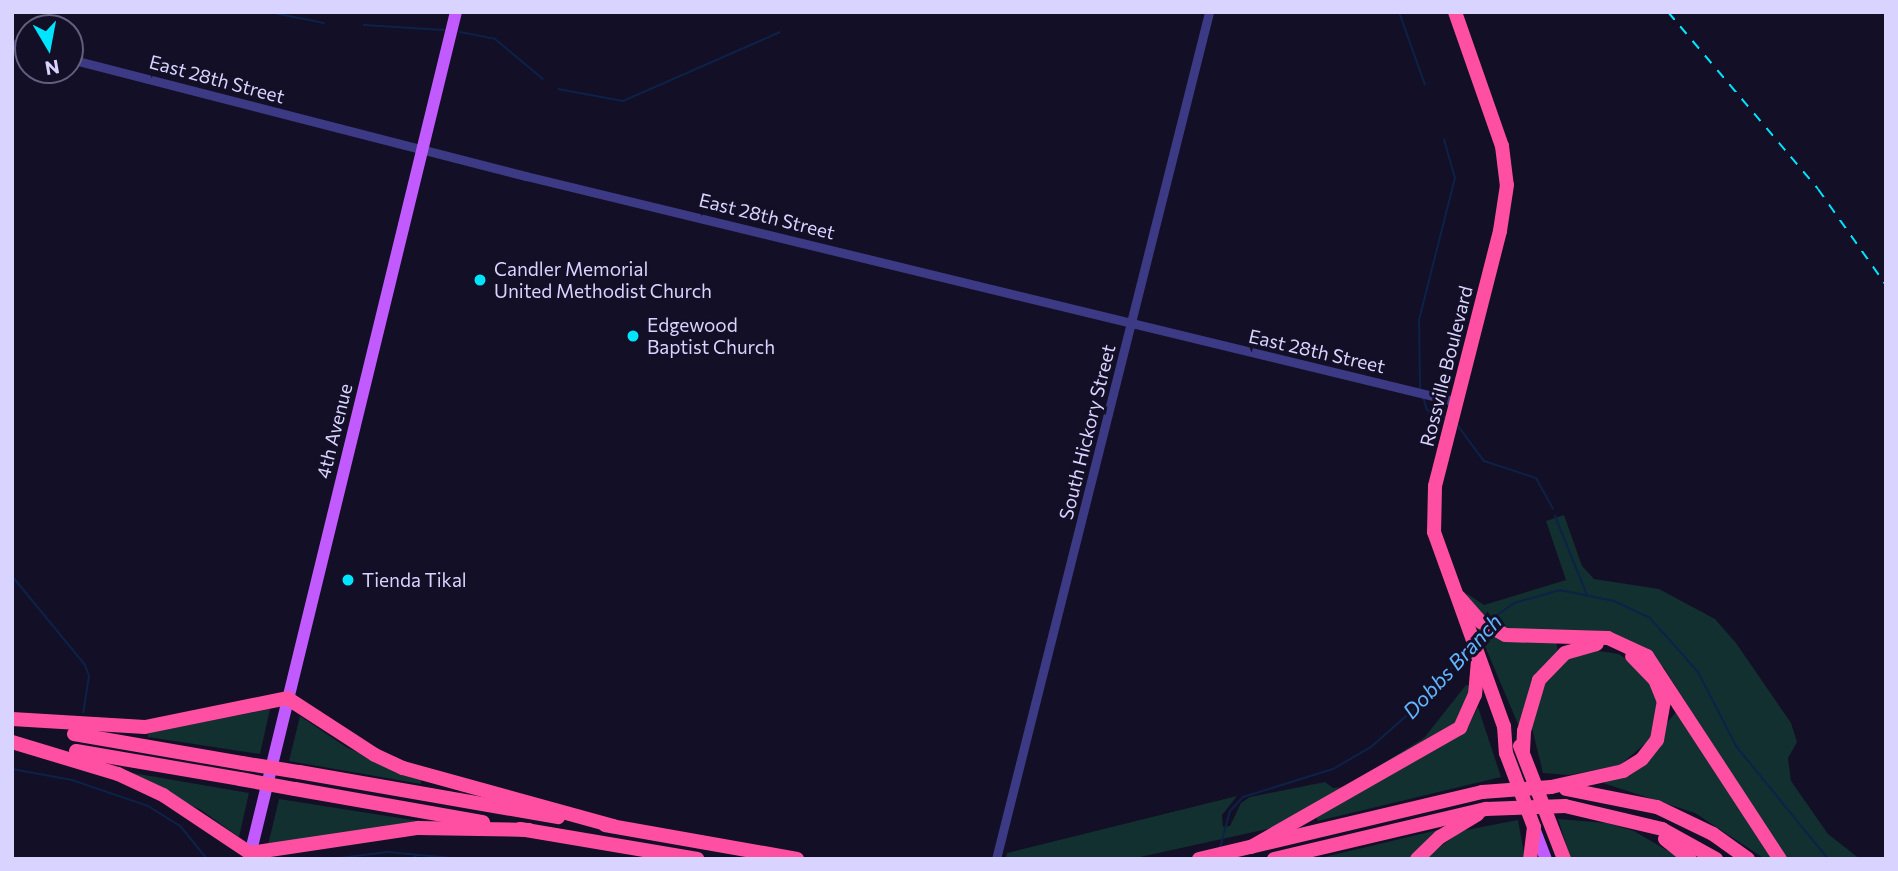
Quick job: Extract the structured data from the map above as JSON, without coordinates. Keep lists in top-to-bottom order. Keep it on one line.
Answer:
{"streets":{"highway":["Rossville Boulevard"],"main road":["4th Avenue"],"street":["East 28th Street","South Hickory Street"]},"crossings":[["East 28th Street","Rossville Boulevard"],["East 28th Street","4th Avenue"],["East 28th Street","South Hickory Street"]],"water":["Dobbs Branch"],"places":["Candler Memorial United Methodist Church","Edgewood Baptist Church","Tienda Tikal"],"north":"bottom"}
